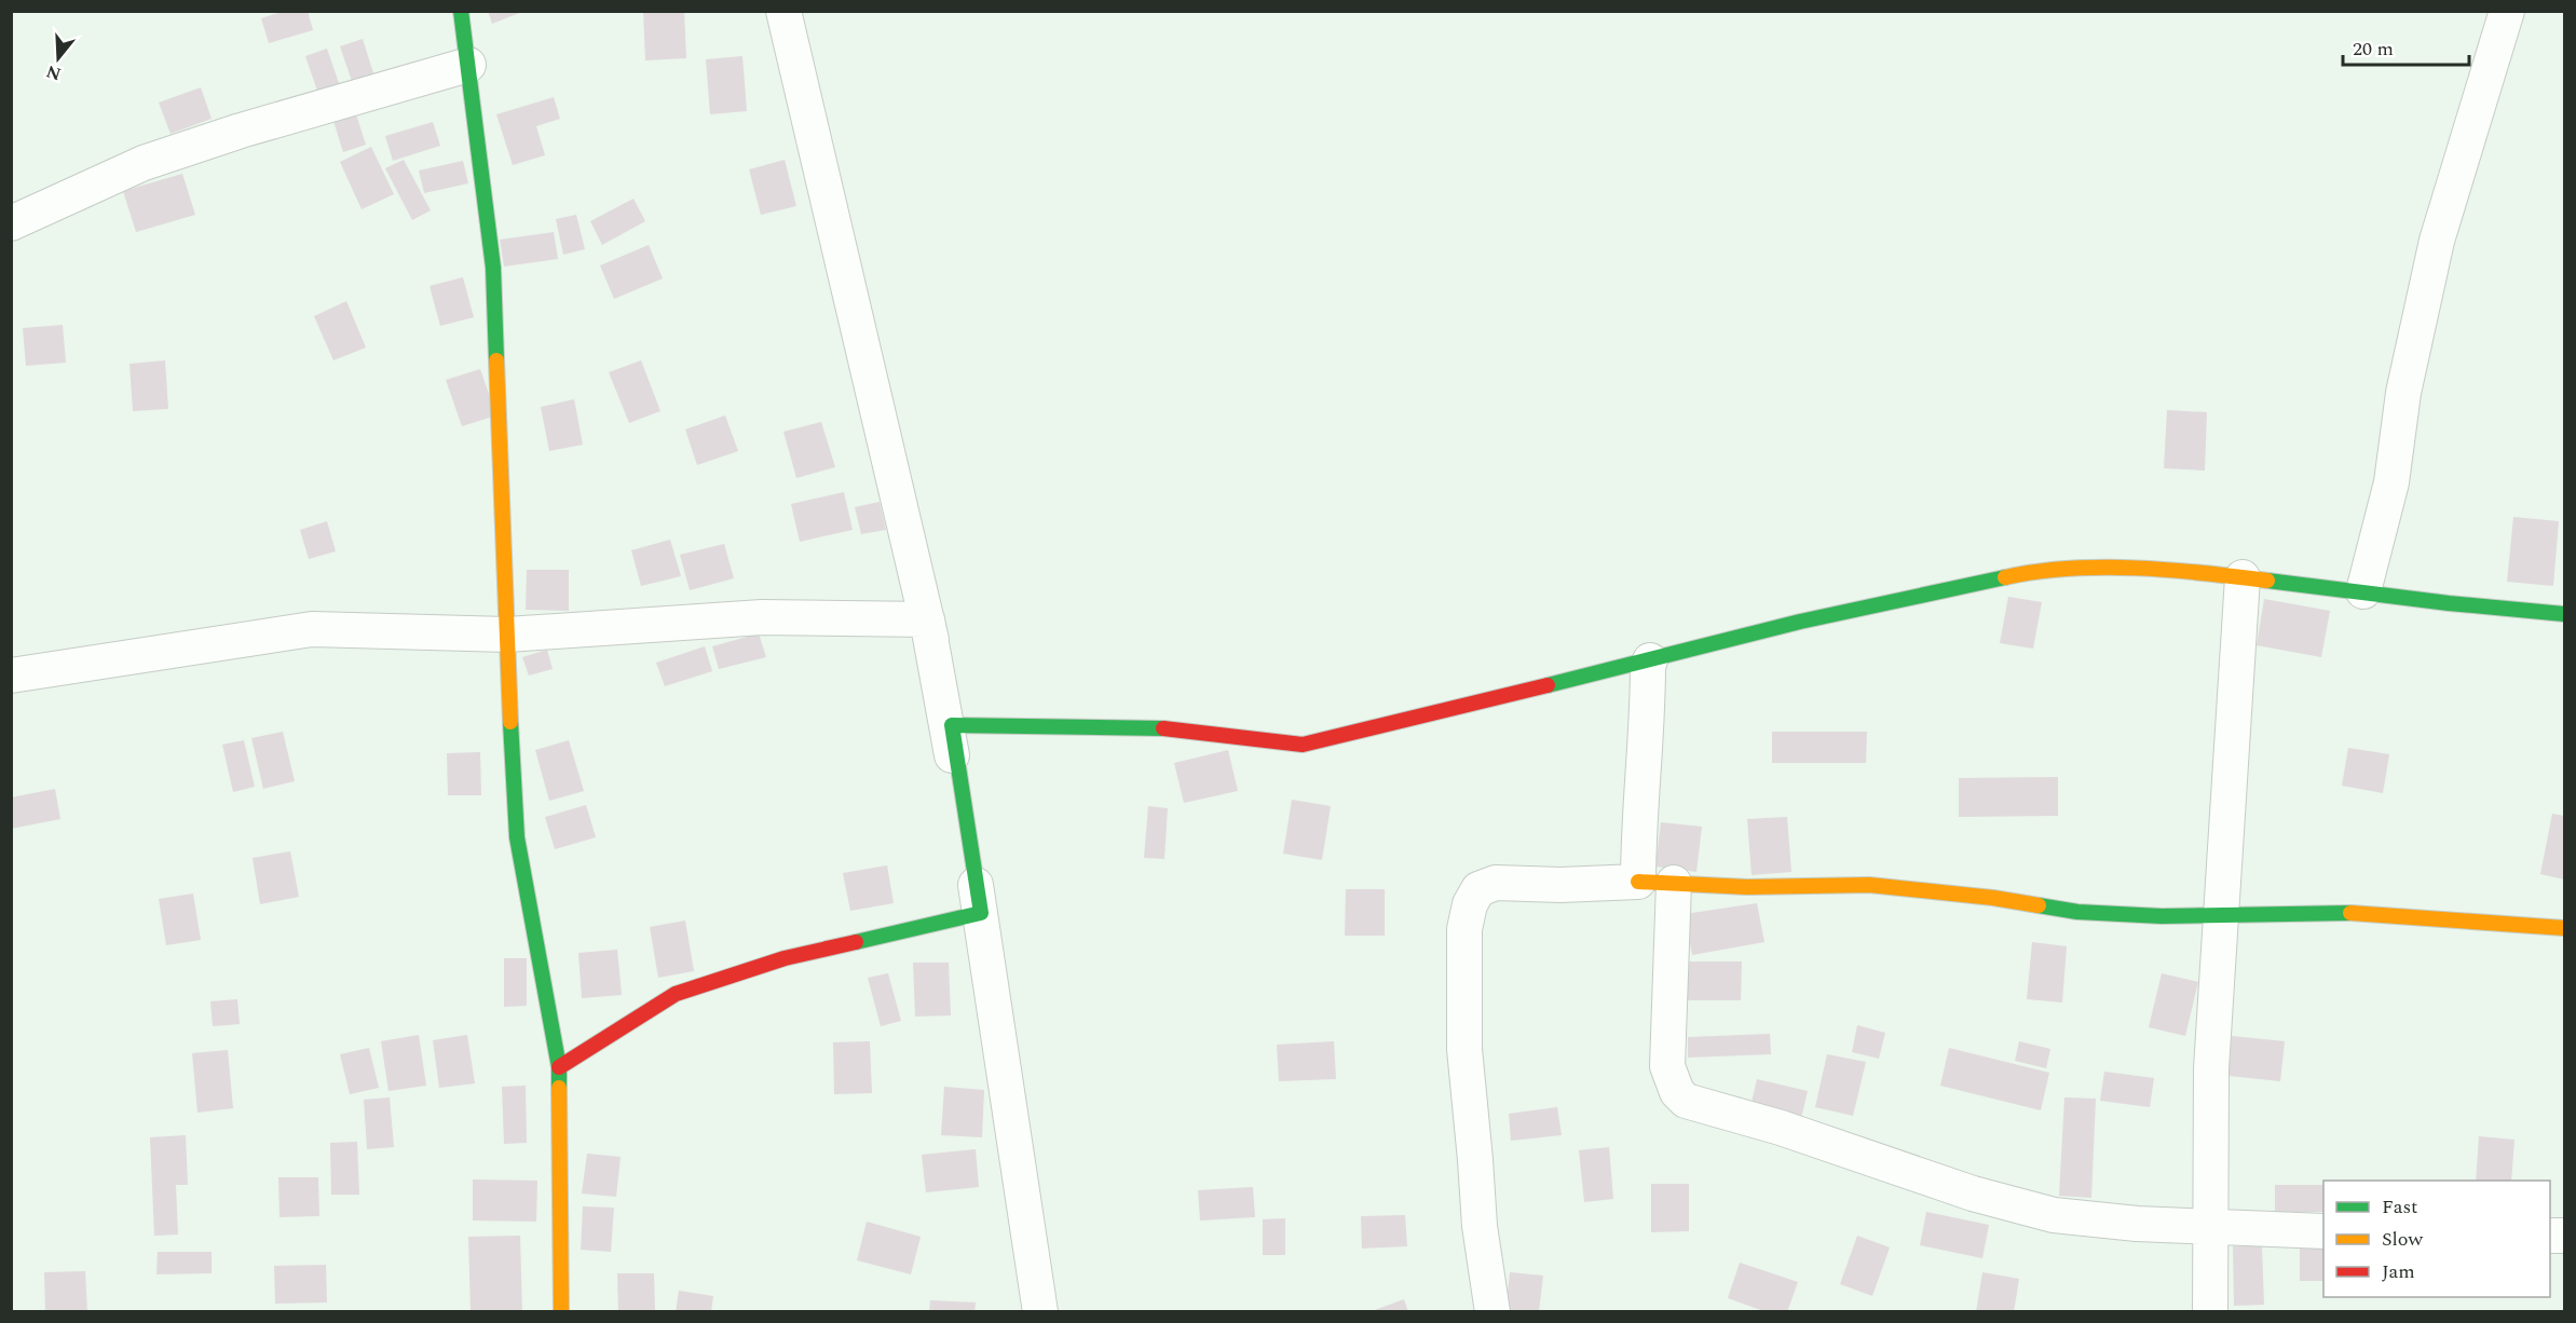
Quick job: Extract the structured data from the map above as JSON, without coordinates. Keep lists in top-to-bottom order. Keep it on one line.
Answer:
{"legend":["Fast","Slow","Jam"],"scale_bar":"20 m","north":"bottom"}
